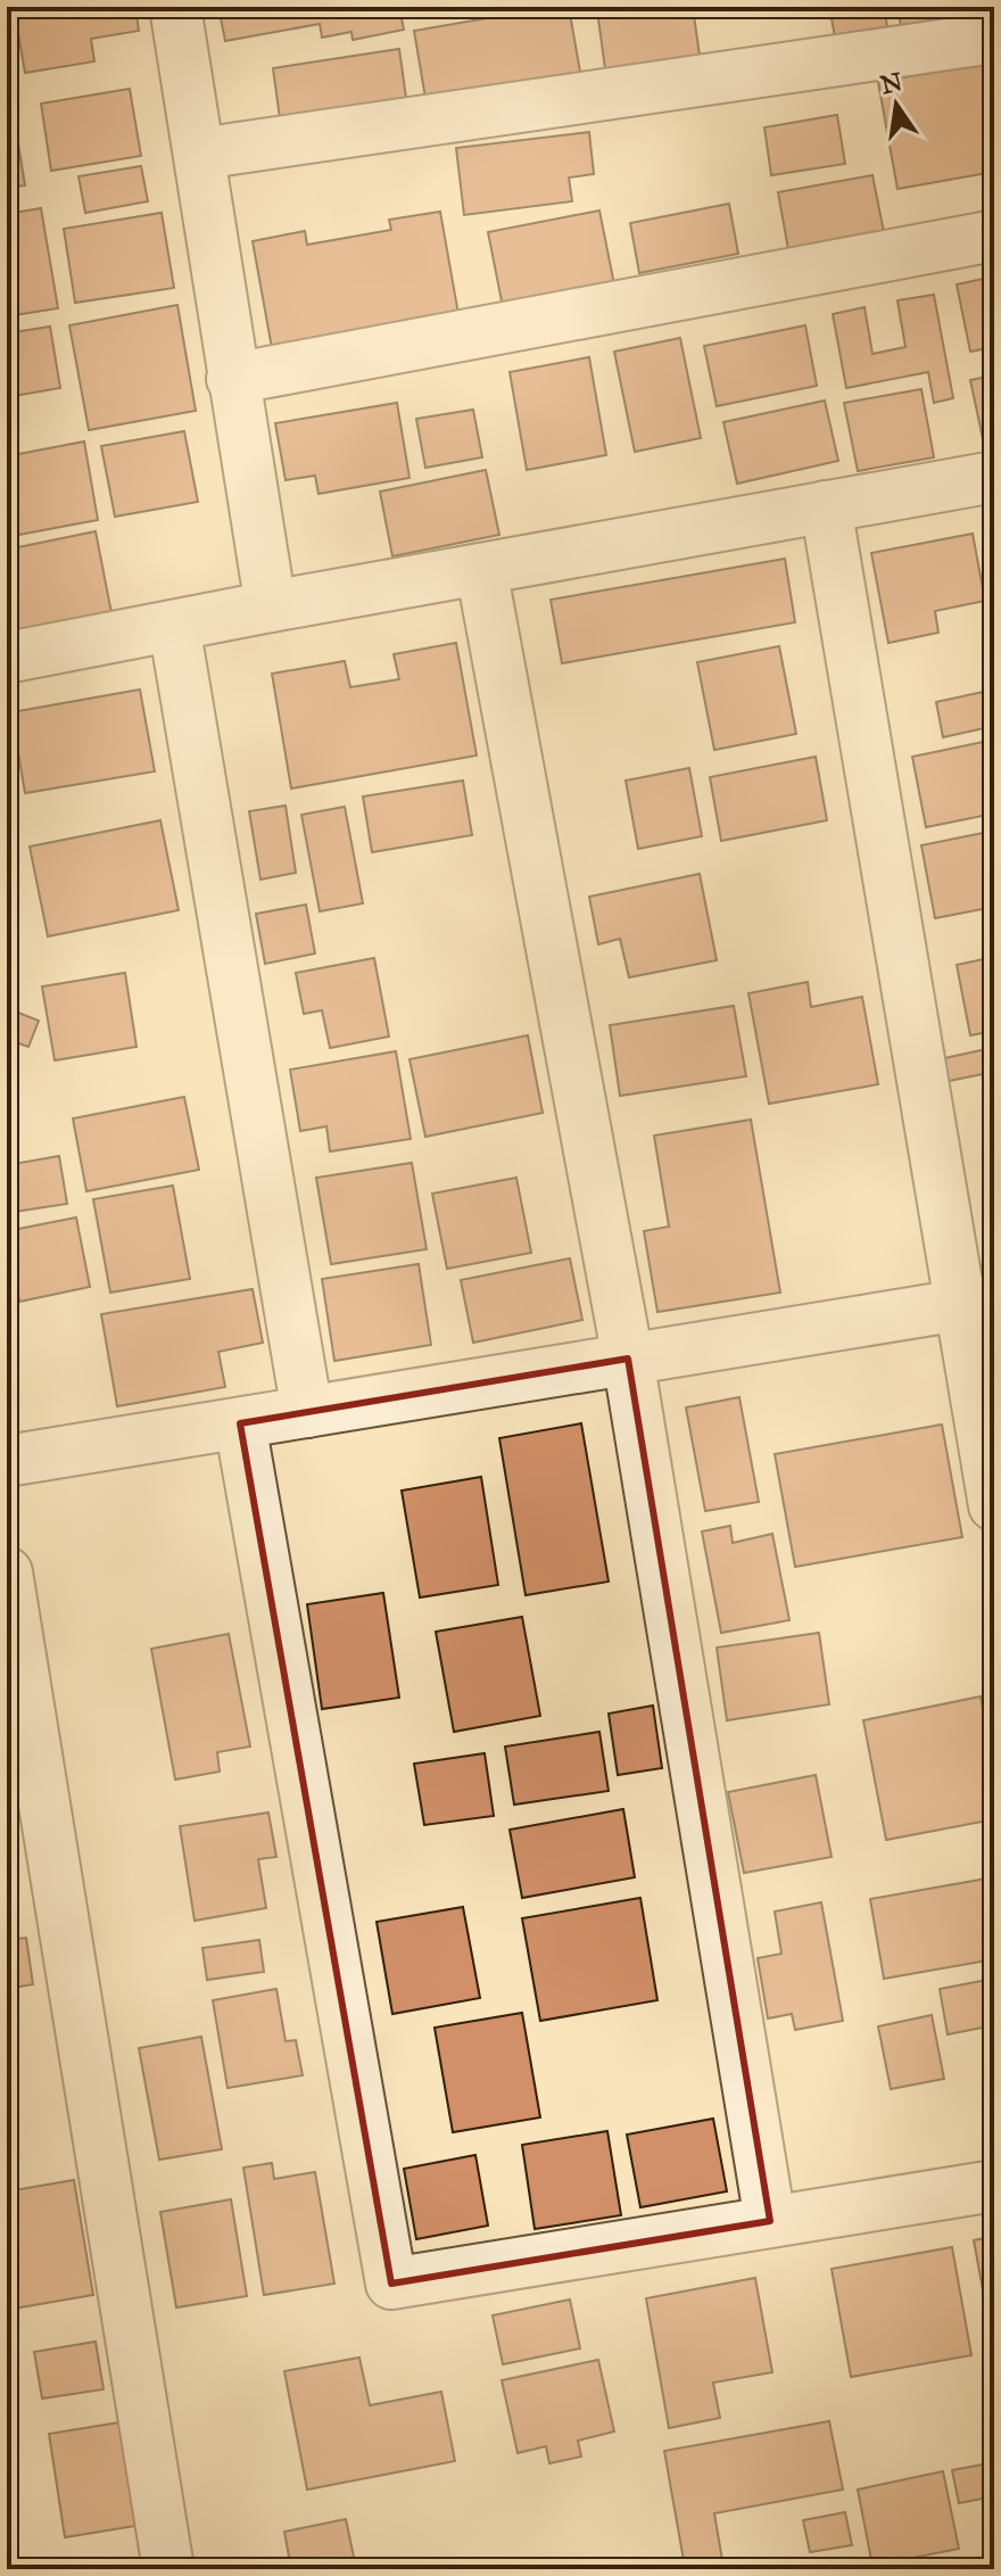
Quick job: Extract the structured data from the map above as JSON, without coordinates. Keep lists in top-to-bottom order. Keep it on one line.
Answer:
{"north":"top"}
